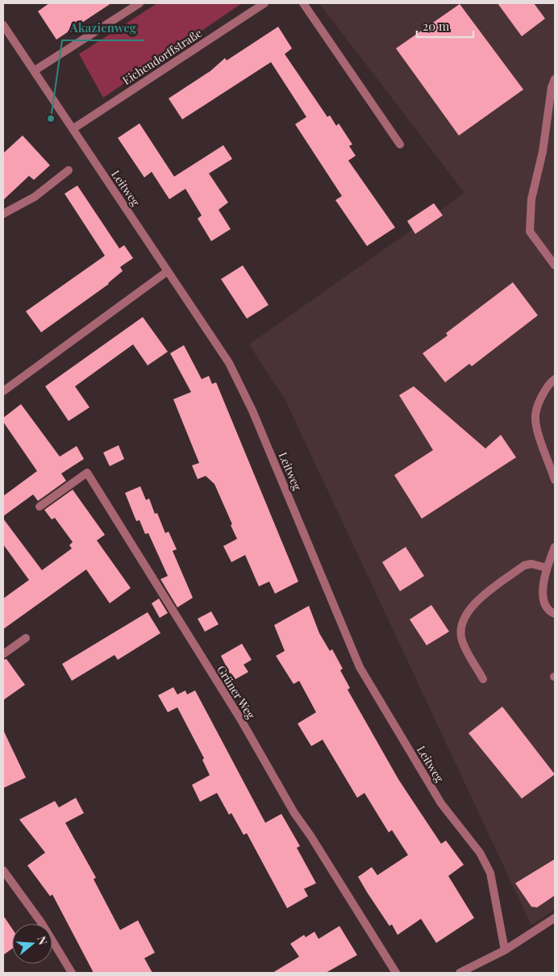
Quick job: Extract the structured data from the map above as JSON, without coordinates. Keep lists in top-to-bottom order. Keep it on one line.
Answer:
{"streets":{"street":["Eichendorffstraße","Leitweg","Grüner Weg"]},"crossings":[["Eichendorffstraße","Leitweg"]],"places":["Akazienweg"],"scale_bar":"20 m","north":"right"}
